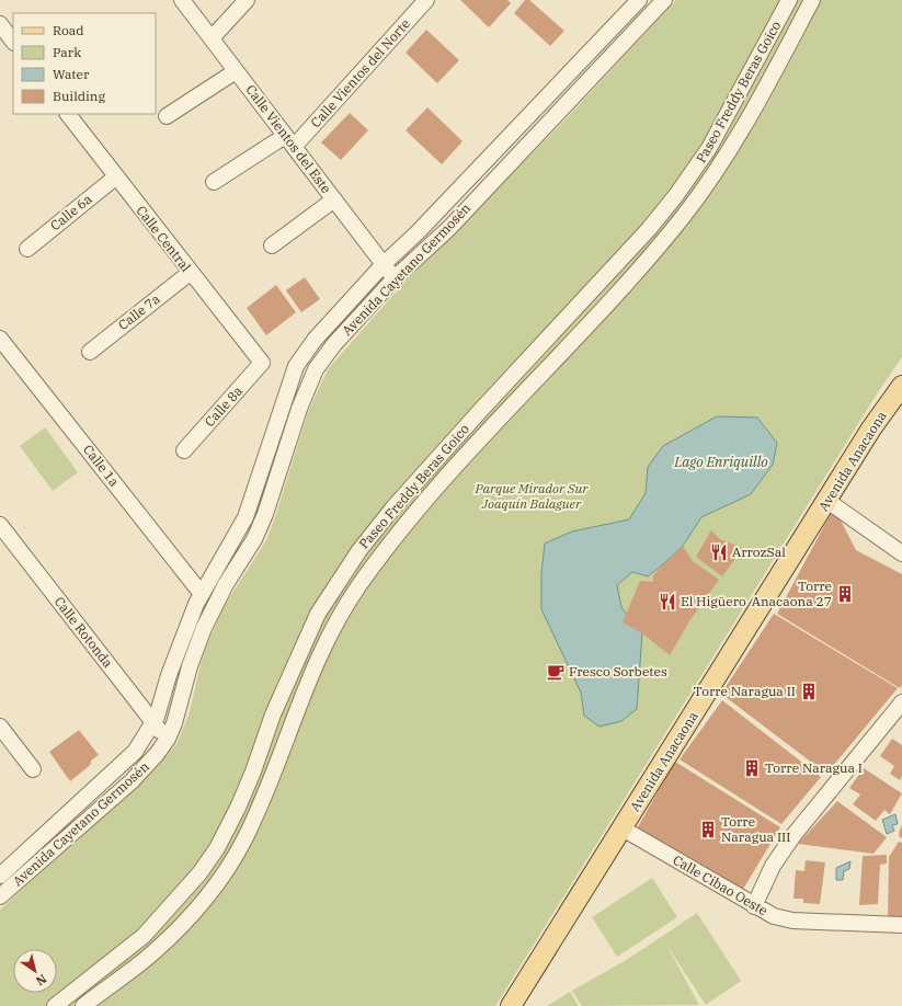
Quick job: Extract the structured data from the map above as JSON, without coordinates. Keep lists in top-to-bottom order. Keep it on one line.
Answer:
{"streets":{"main road":["Avenida Anacaona"],"street":["Calle Vientos del Norte","Paseo Freddy Beras Goico","Calle Vientos del Este","Calle 6a","Calle Central","Avenida Cayetano Germosén","Calle 7a","Calle 8a","Calle 1a","Calle Rotonda","Calle Cibao Oeste"]},"crossings":[["Calle Vientos del Norte","Calle Vientos del Este"],["Calle Vientos del Este","Avenida Cayetano Germosén"],["Calle 6a","Calle Central"],["Calle Central","Calle 7a"],["Calle Central","Calle 8a"],["Avenida Cayetano Germosén","Calle 1a"],["Avenida Cayetano Germosén","Calle Rotonda"],["Avenida Anacaona","Calle Cibao Oeste"]],"water":["Lago Enriquillo"],"parks":["Parque Mirador Sur Joaquín Balaguer"],"places":{"restaurant":["ArrozSal","El Higüero"],"building":["Torre Anacaona 27","Torre Naragua II","Torre Naragua I","Torre Naragua III"],"cafe":["Fresco Sorbetes"]},"legend":["Road","Park","Water","Building"],"north":"bottom right"}
